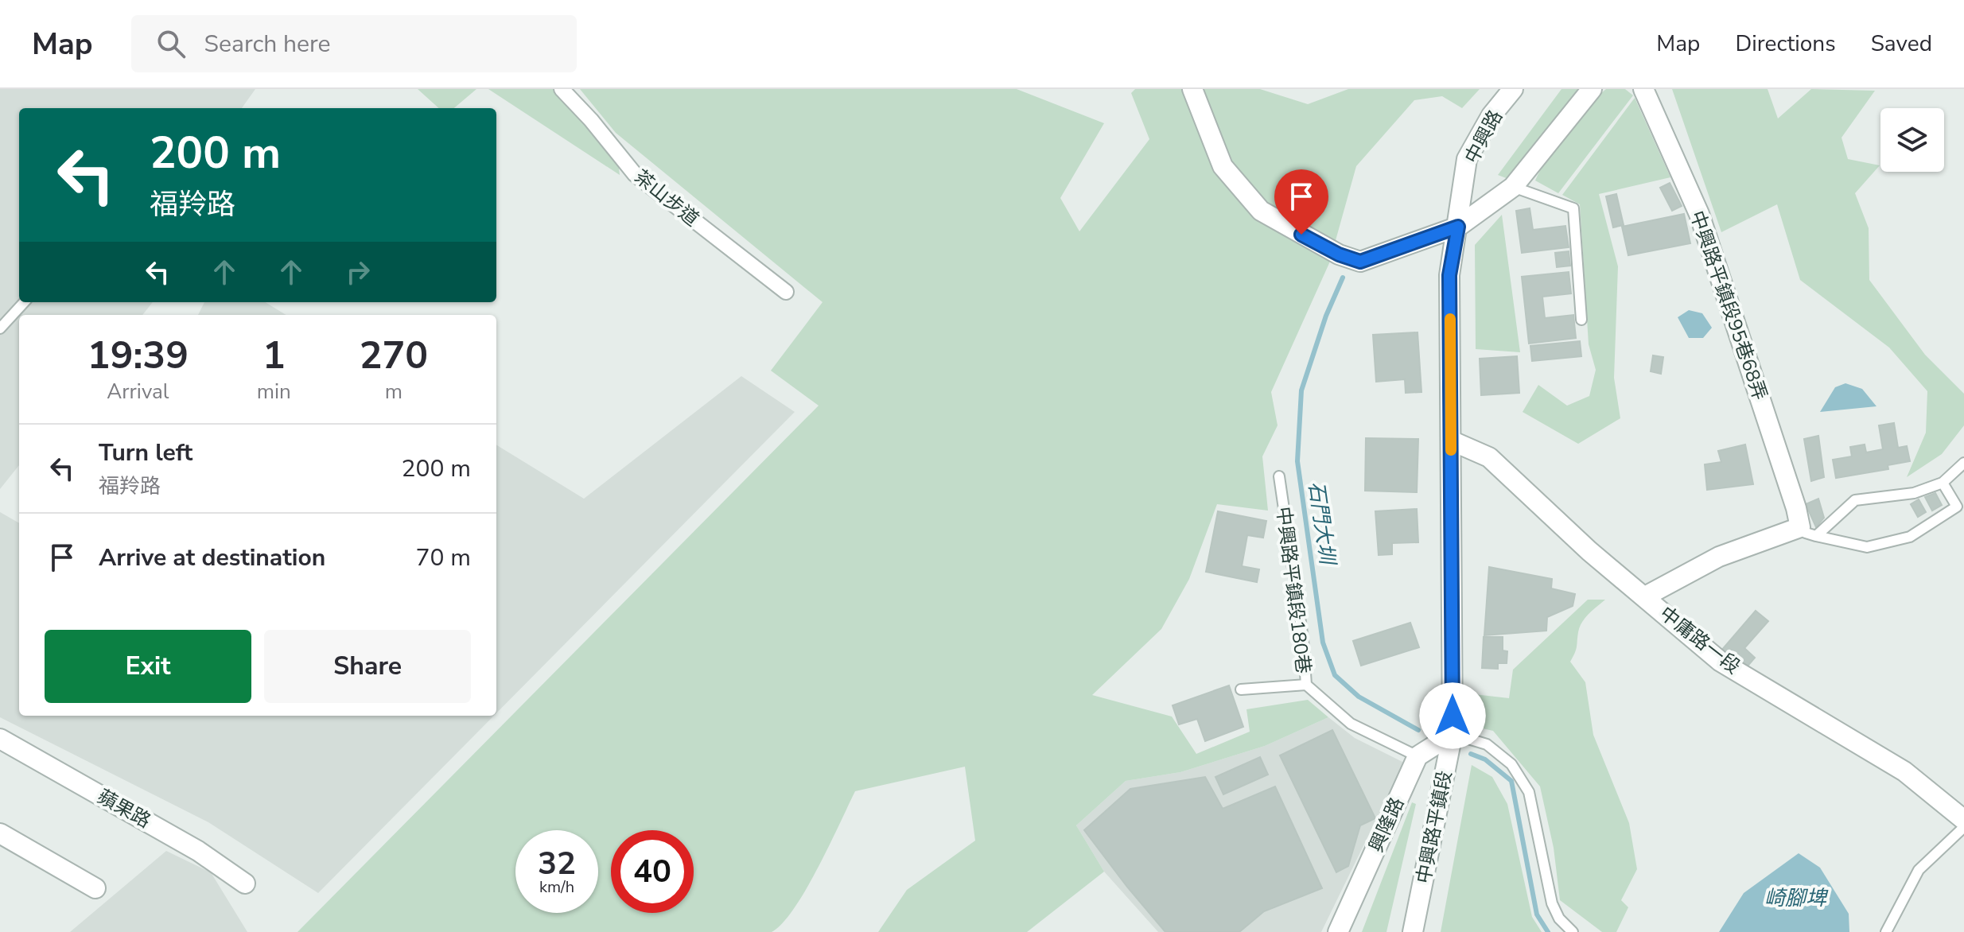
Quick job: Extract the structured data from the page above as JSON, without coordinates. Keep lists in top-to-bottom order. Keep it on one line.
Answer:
{"streets":{"street":["中興路","茶山步道","中興路平鎮段95巷68弄","中庸路一段","蘋果路","興隆路","中興路平鎮段"],"lane":["中興路平鎮段180巷"]},"crossings":[["中興路","中興路平鎮段"],["中興路平鎮段180巷","興隆路"],["中庸路一段","中興路平鎮段"]],"water":["石門大圳","崎腳埤"],"page":{"header":"Map","search":"Search here","nav":["Map","Directions","Saved"],"turn":["200 m","福羚路"],"eta":["19:39","Arrival","1","min","270","m"],"list":[{"name":"Turn left","note":"福羚路","value":"200 m"},{"name":"Arrive at destination","value":"70 m"}],"buttons":["Exit","Share"],"speed":"32 km/h","limit":"40"}}
